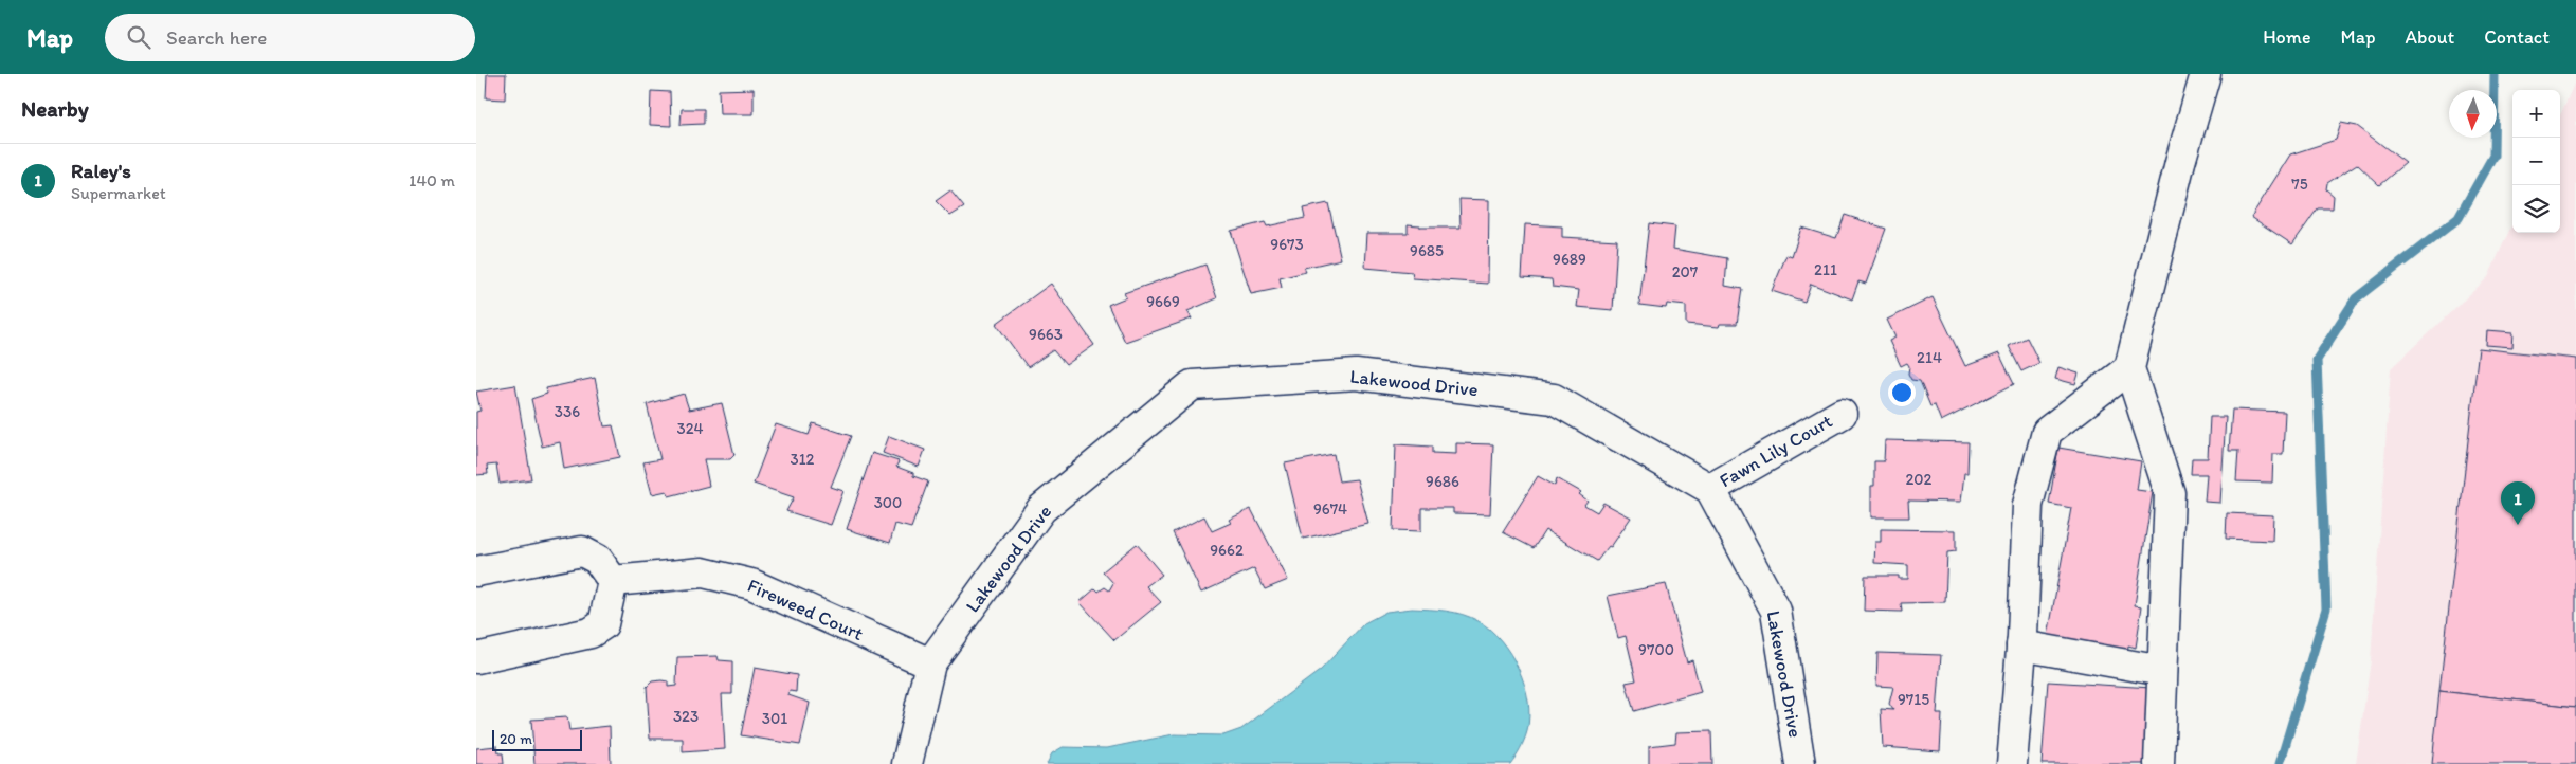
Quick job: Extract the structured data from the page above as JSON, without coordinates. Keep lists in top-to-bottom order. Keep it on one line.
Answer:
{"streets":{"street":["Lakewood Drive","Fawn Lily Court","Fireweed Court"]},"crossings":[["Lakewood Drive","Fawn Lily Court"],["Lakewood Drive","Fireweed Court"]],"house_numbers":["75","9673","9685","9689","211","207","9669","9663","214","336","324","312","202","9686","300","9674","9662","9700","9715","323","301"],"scale_bar":"20 m","north":"bottom","page":{"header":"Map","search":"Search here","nav":["Home","Map","About","Contact"],"heading":"Nearby","map_buttons":["+","−"],"list":[{"mark":"1","name":"Raley's","note":"Supermarket","value":"140 m"}],"pins":"1","scale":"20 m"}}
